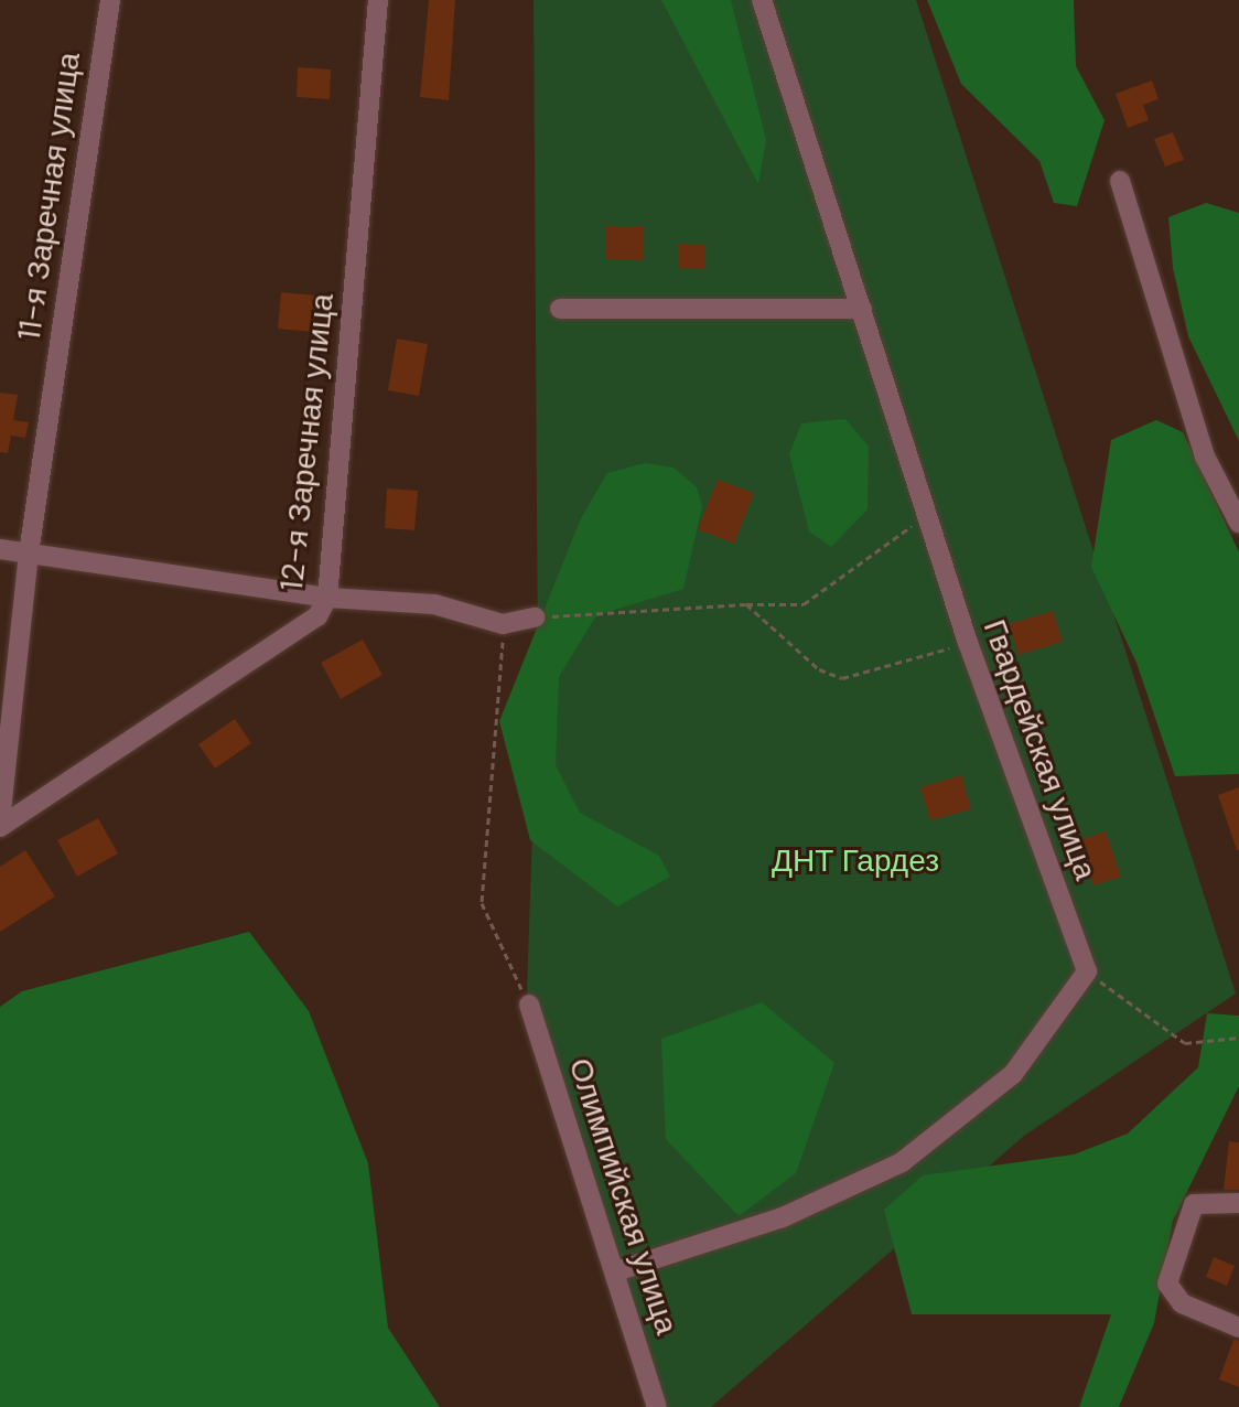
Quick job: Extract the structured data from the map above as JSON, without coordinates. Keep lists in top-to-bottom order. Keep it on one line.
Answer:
{"streets":{"street":["11-я Заречная улица","12-я Заречная улица","Гвардейская улица","Олимпийская улица"]},"crossings":[["11-я Заречная улица","12-я Заречная улица"]],"parks":["ДНТ Гардез"]}
